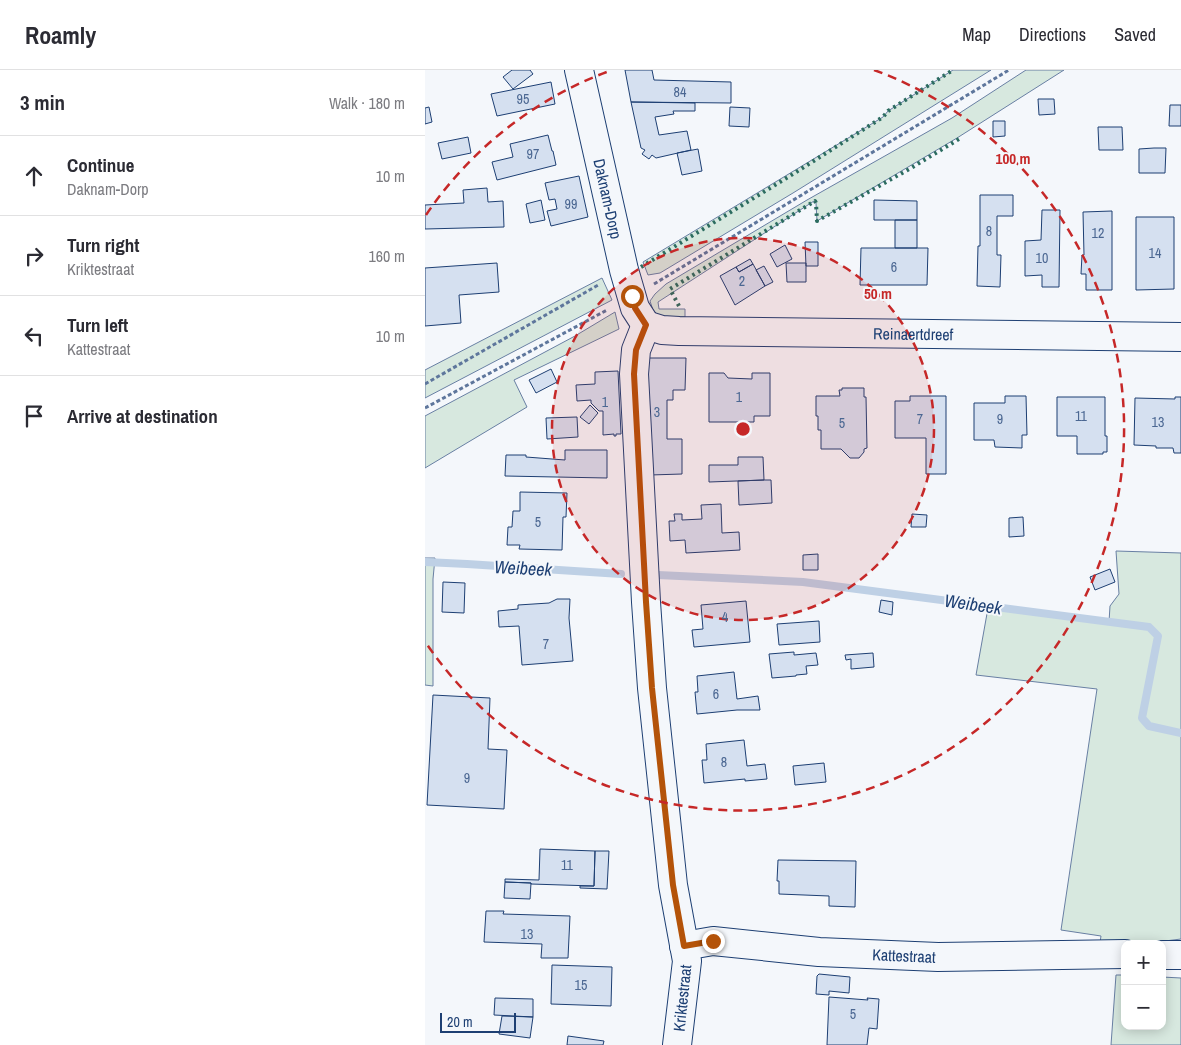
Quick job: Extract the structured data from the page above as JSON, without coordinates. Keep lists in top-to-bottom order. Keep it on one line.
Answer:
{"streets":{"street":["Daknam-Dorp","Reinaertdreef","Kattestraat","Kriktestraat"]},"crossings":[["Daknam-Dorp","Reinaertdreef"],["Daknam-Dorp","Kriktestraat"],["Reinaertdreef","Kriktestraat"],["Kattestraat","Kriktestraat"]],"water":["Weibeek"],"house_numbers":["84","95","97","99","8","12","14","10","6","2","1","1","3","11","7","9","13","5","5","4","7","6","8","9","11","13","15","5"],"scale_bar":"20 m","page":{"header":"Roamly","nav":["Map","Directions","Saved"],"heading":["3 min","Walk · 180 m"],"list":[["Continue","Daknam-Dorp","10 m"],["Turn right","Kriktestraat","160 m"],["Turn left","Kattestraat","10 m"],"Arrive at destination"],"map_buttons":["+","−"],"scale":"20 m"},"rings":["100 m","50 m"]}
